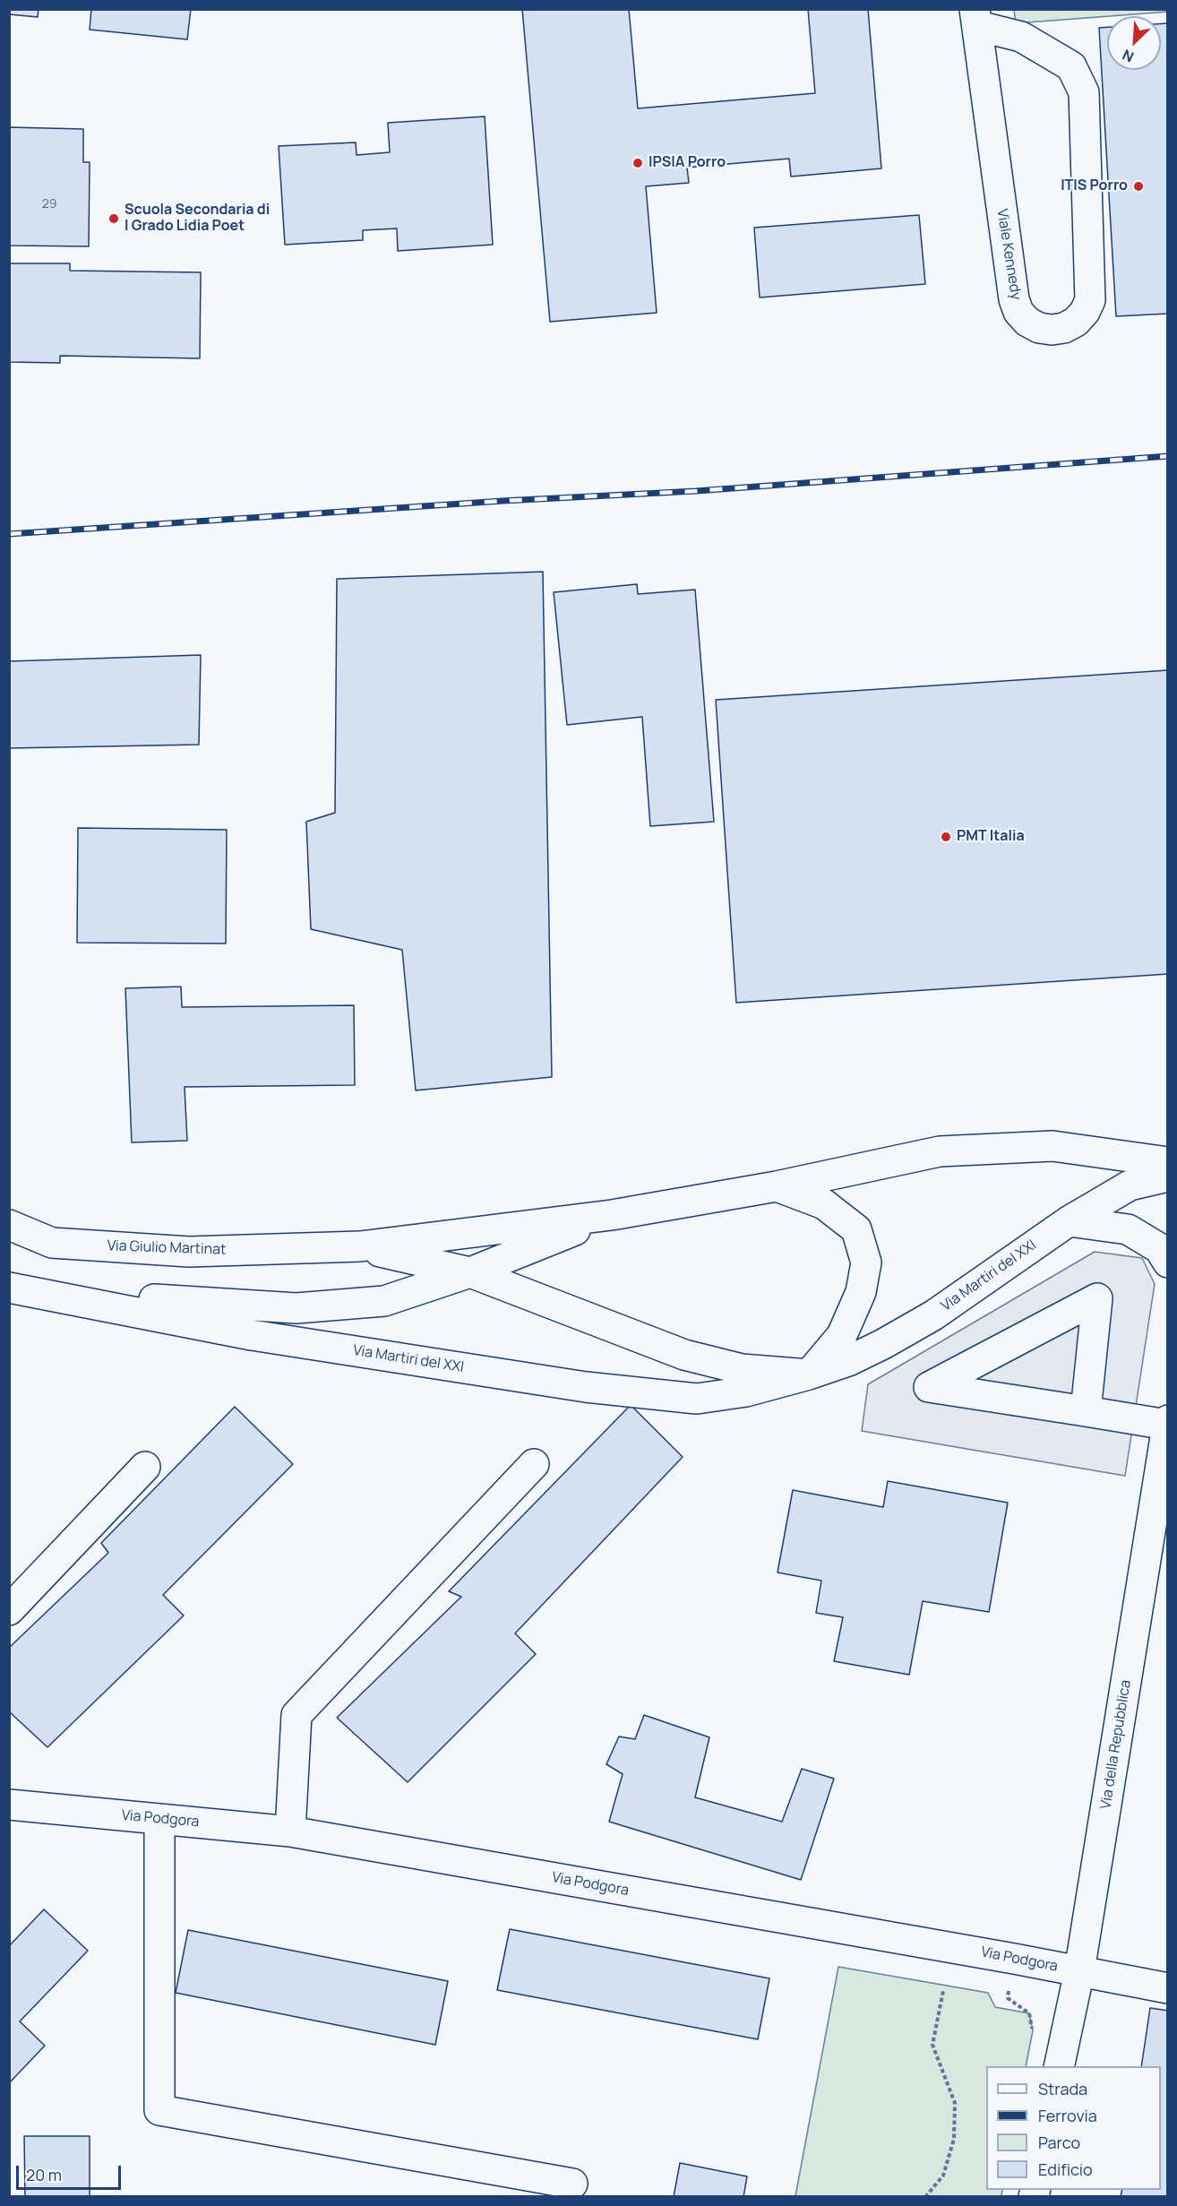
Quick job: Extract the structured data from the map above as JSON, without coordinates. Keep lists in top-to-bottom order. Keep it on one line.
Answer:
{"streets":{"street":["Viale Kennedy","Via Giulio Martinat","Via Martiri del XXI","Via della Repubblica","Via Podgora"]},"crossings":[["Via Giulio Martinat","Via Martiri del XXI"],["Via della Repubblica","Via Podgora"]],"places":["IPSIA Porro","ITIS Porro","Scuola Secondaria di I Grado Lidia Poet","PMT Italia"],"house_numbers":["29"],"legend":["Strada","Ferrovia","Parco","Edificio"],"scale_bar":"20 m","north":"bottom left"}
